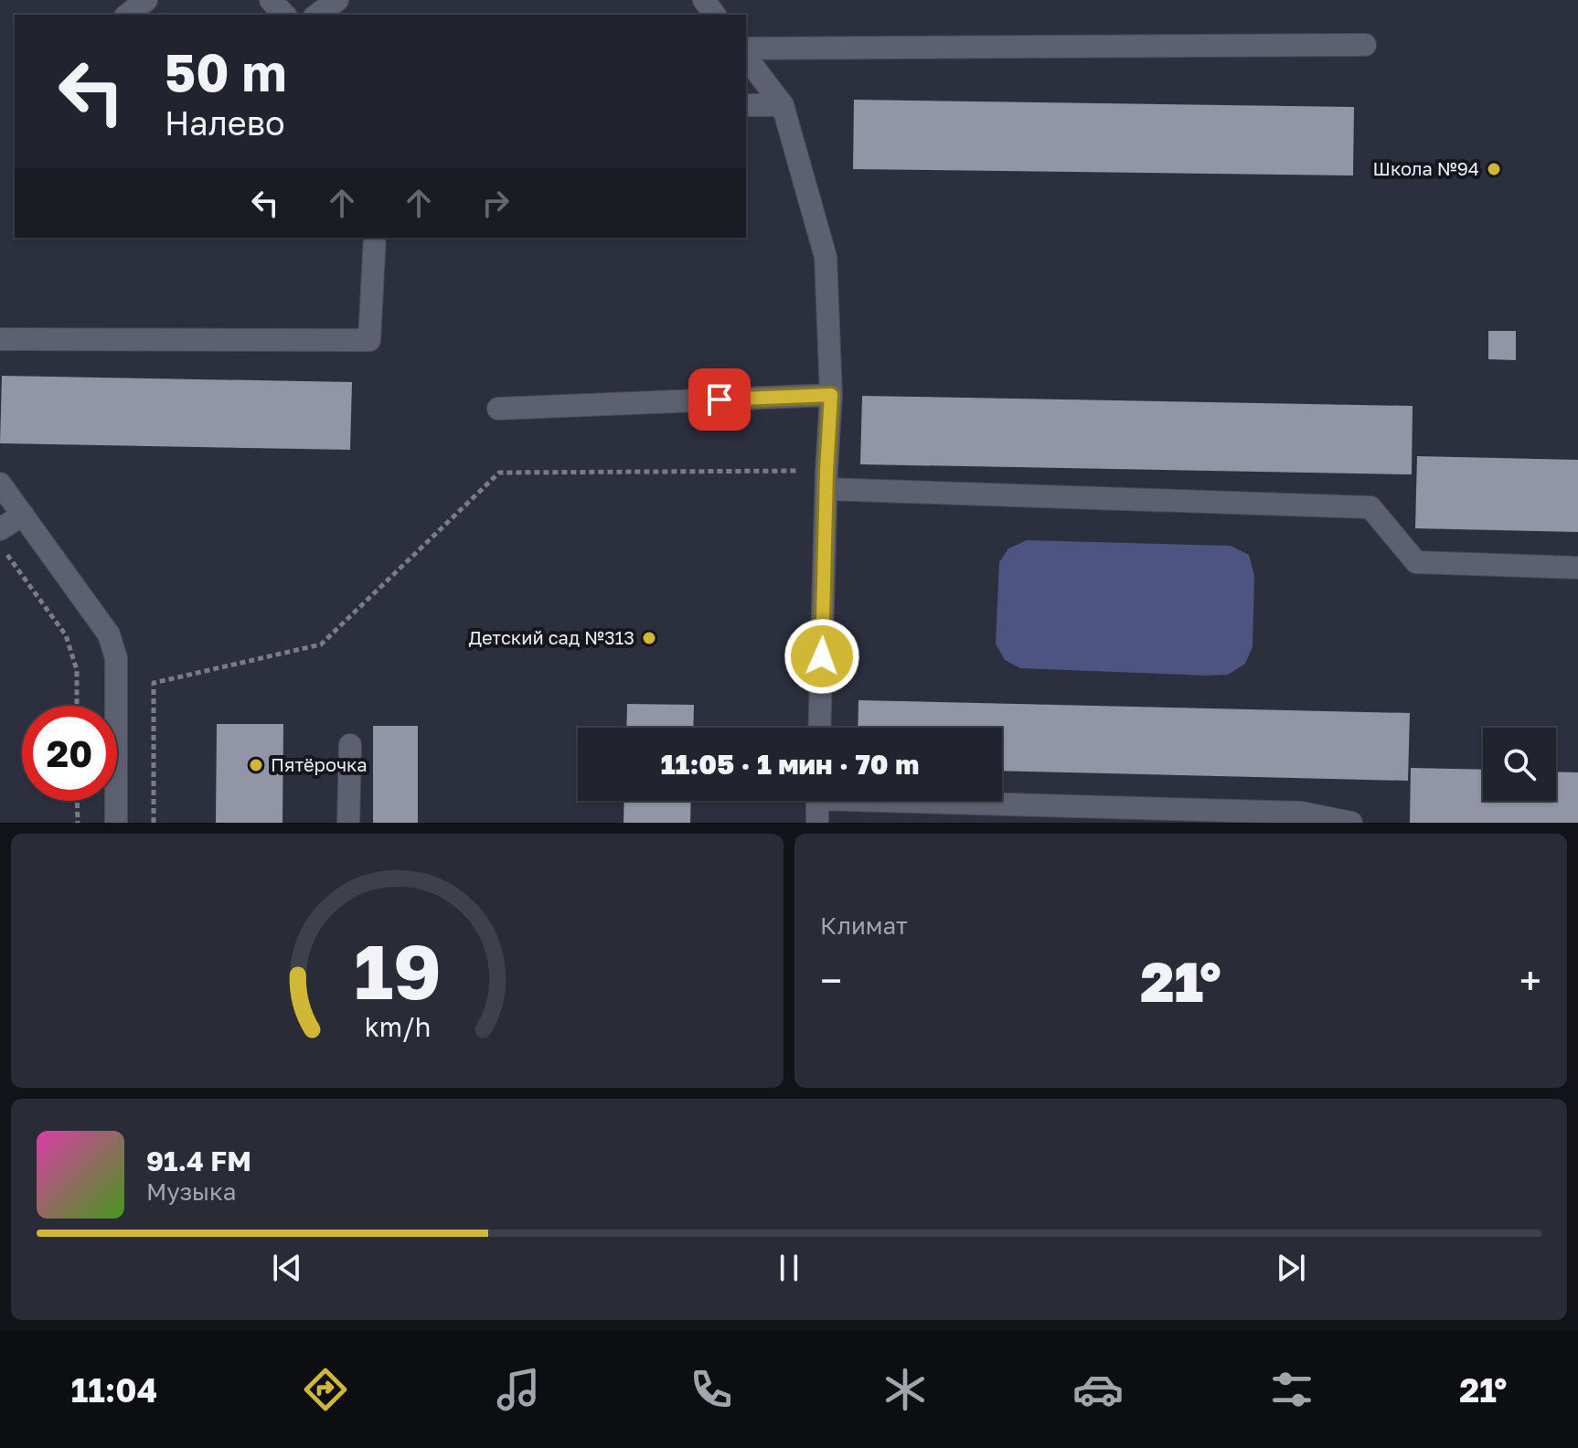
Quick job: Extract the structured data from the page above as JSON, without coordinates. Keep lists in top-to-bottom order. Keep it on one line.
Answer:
{"places":["Школа №94","Детский сад №313","Пятёрочка"],"page":{"turn":["50 m","Налево"],"limit":"20","trip":"11:05 · 1 мин · 70 m","tile":"Климат","heat":["−","21°","+"],"song":["91.4 FM","Музыка"],"tabs":["11:04","21°"],"gauge":["19","km/h"]}}
